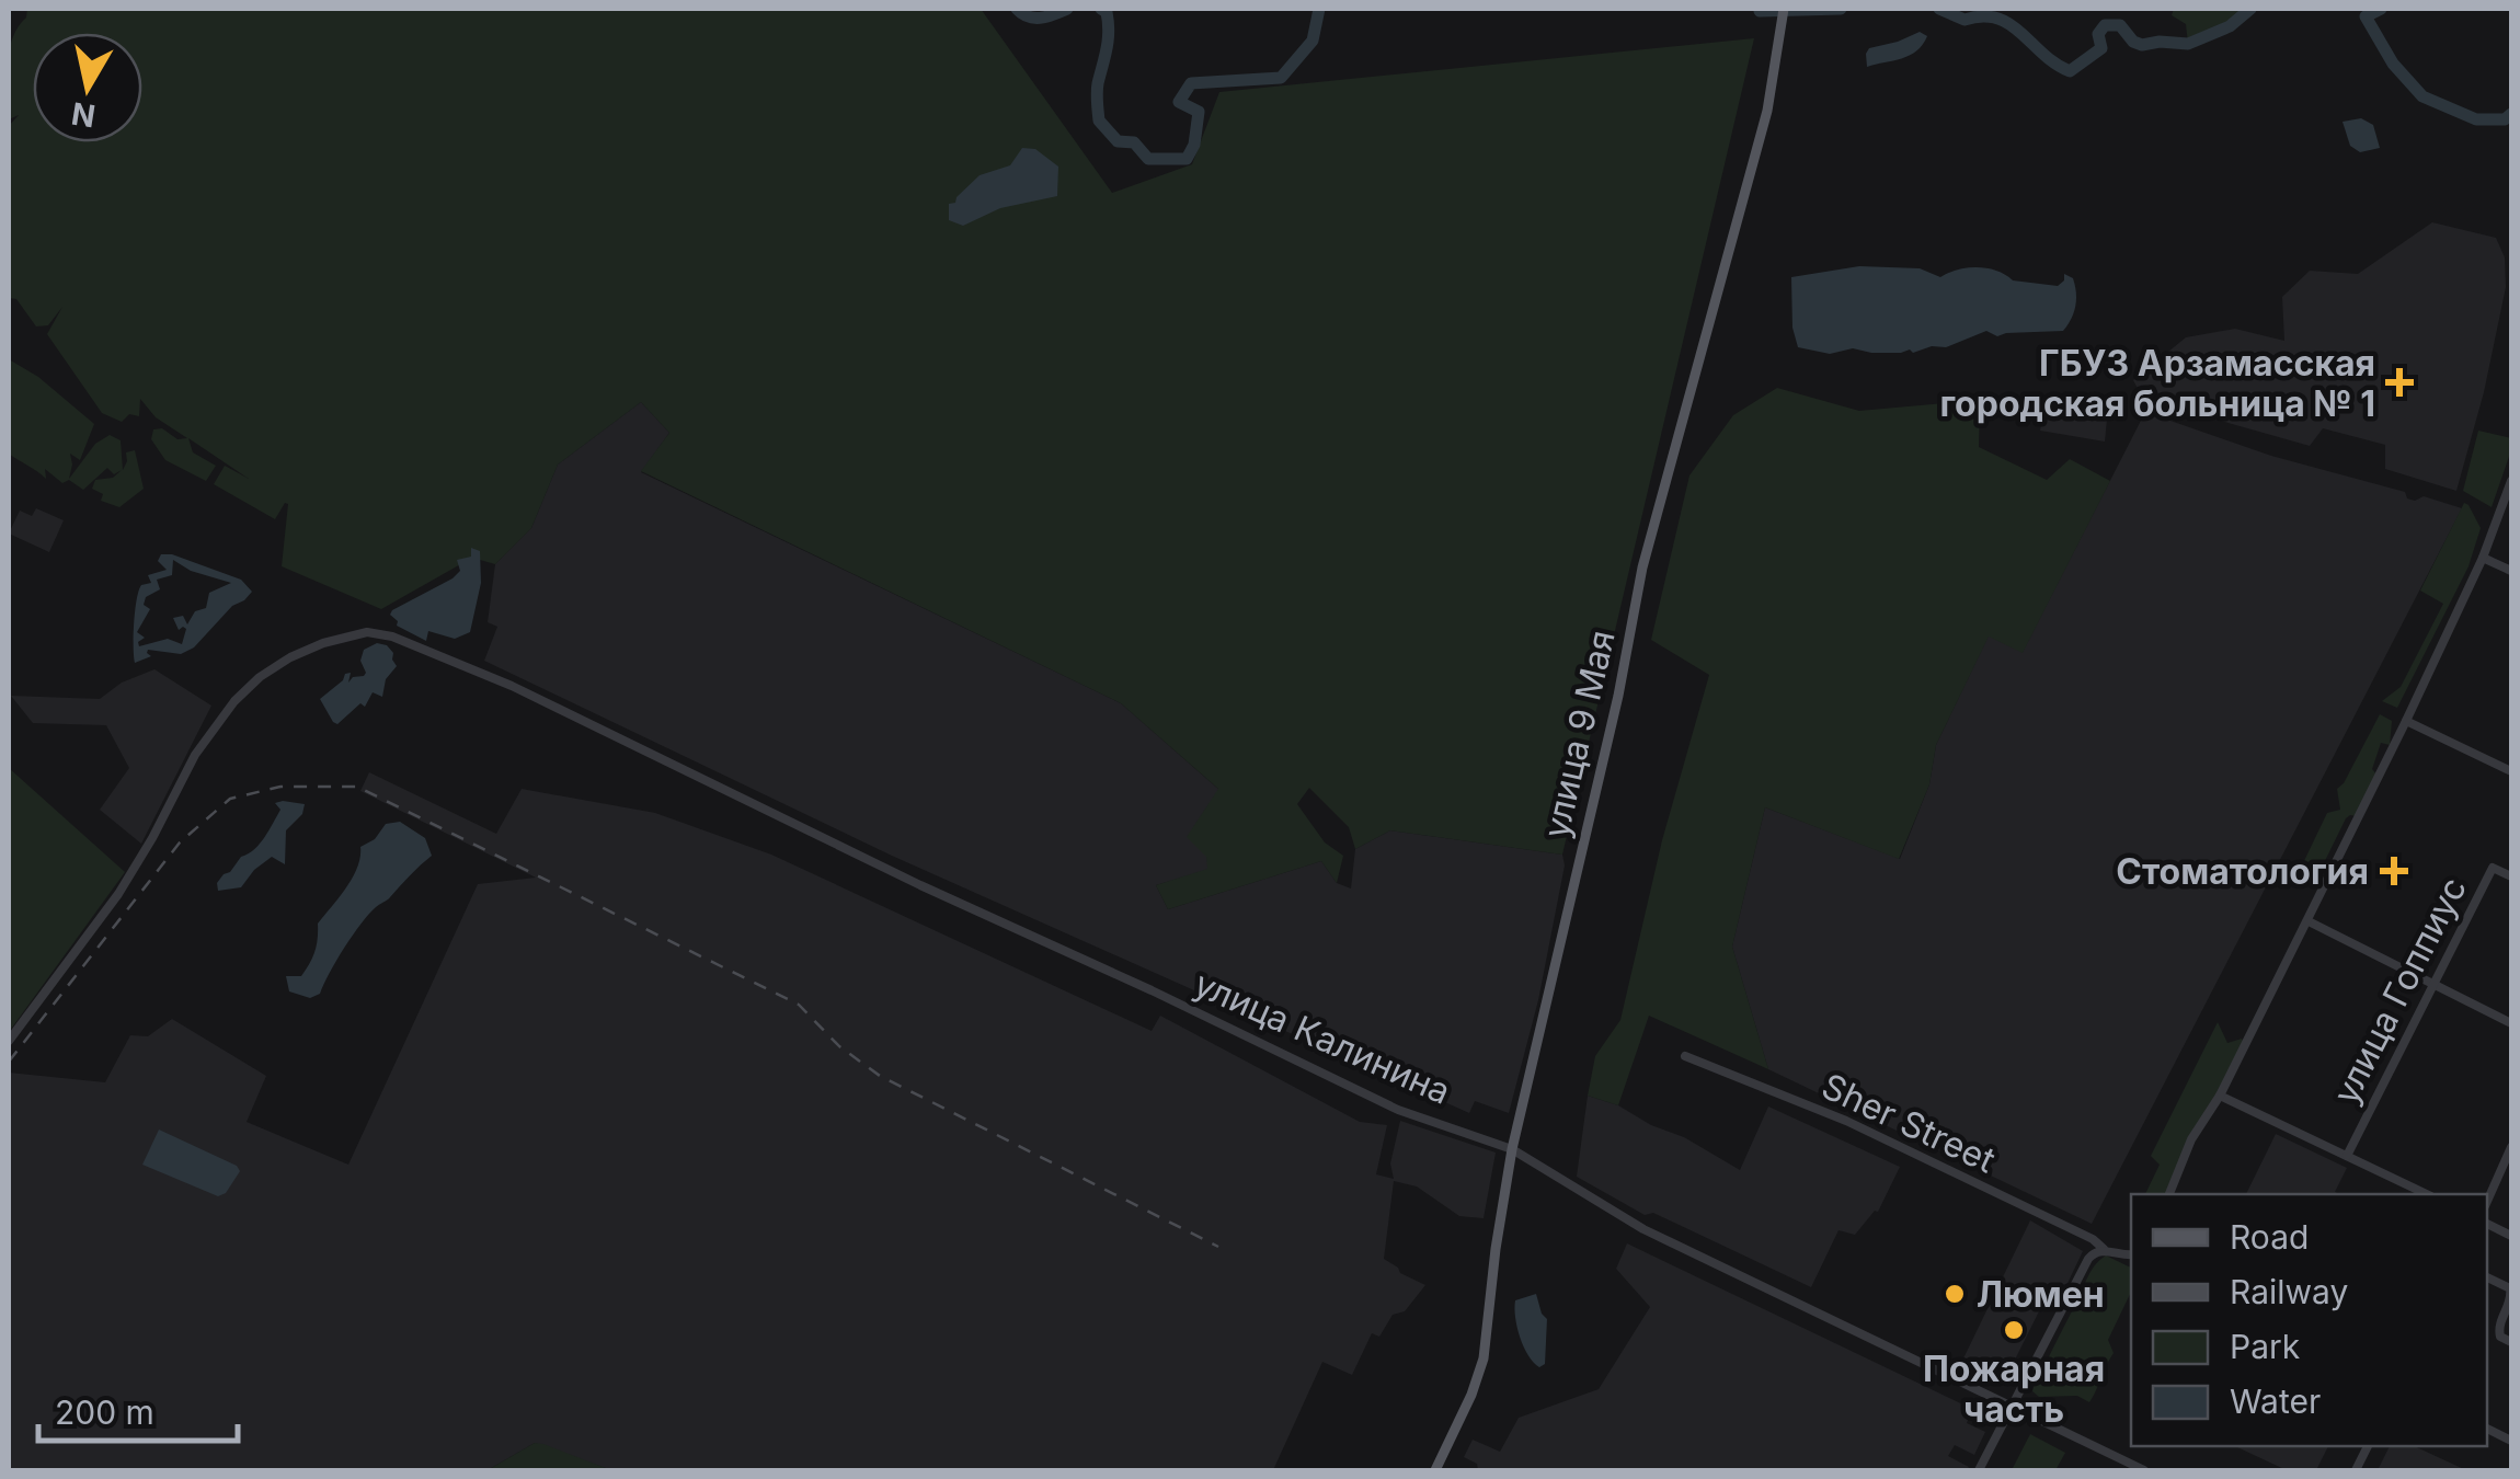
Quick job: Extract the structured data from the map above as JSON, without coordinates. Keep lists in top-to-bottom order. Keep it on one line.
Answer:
{"streets":{"main road":["улица 9 Мая"],"street":["улица Гоппиус","улица Калинина","Sher Street"]},"crossings":[["улица 9 Мая","улица Калинина"]],"places":{"health":["ГБУЗ Арзамасская городская больница № 1","Стоматология"],"other":["Люмен","Пожарная часть"]},"legend":["Road","Railway","Park","Water"],"scale_bar":"200 m","north":"bottom"}
